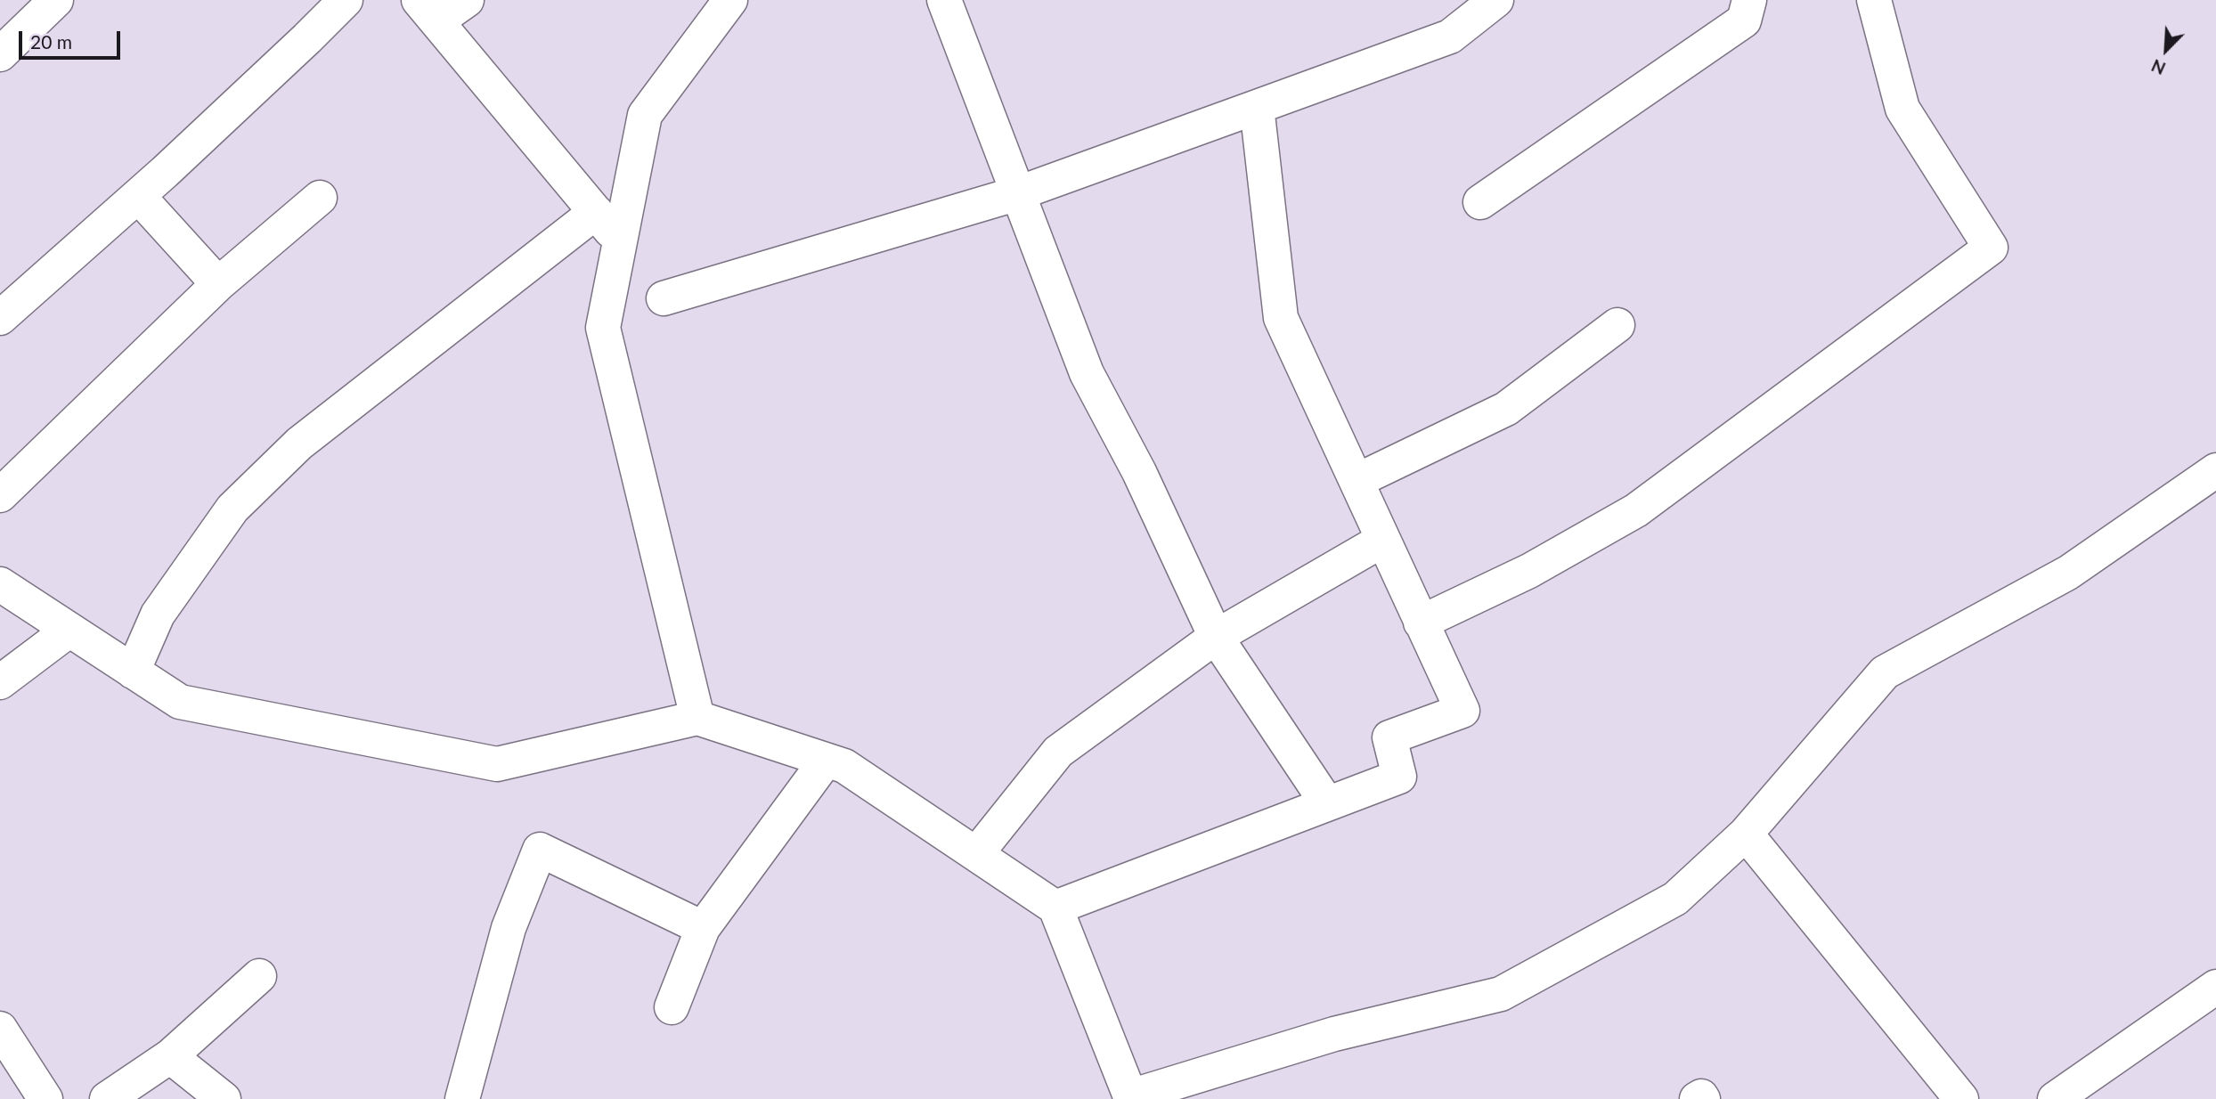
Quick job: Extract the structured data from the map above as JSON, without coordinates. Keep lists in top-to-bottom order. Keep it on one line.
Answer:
{"scale_bar":"20 m","north":"bottom left"}
